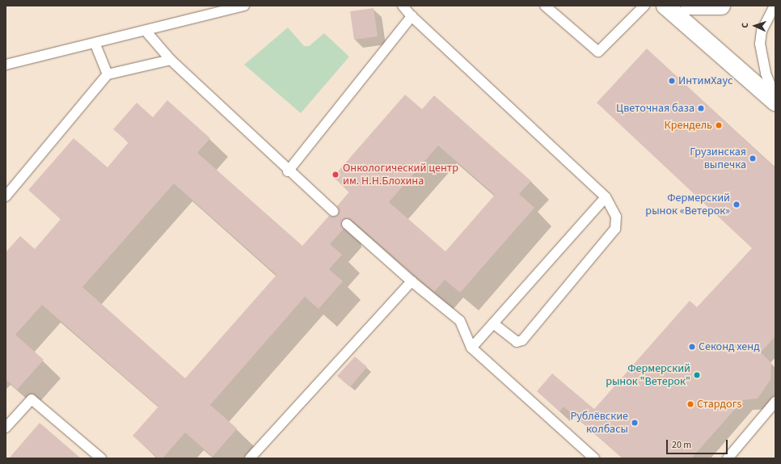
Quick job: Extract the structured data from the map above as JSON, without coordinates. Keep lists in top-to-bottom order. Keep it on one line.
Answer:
{"places":["ИнтимХаус","Цветочная база","Крендель","Грузинская выпечка","Онкологический центр им. Н.Н.Блохина","Фермерский рынок «Ветерок»","Секонд хенд","Фермерский рынок \"Ветерок\"","Стардогs","Рублёвские колбасы"],"scale_bar":"20 m","north":"left"}
